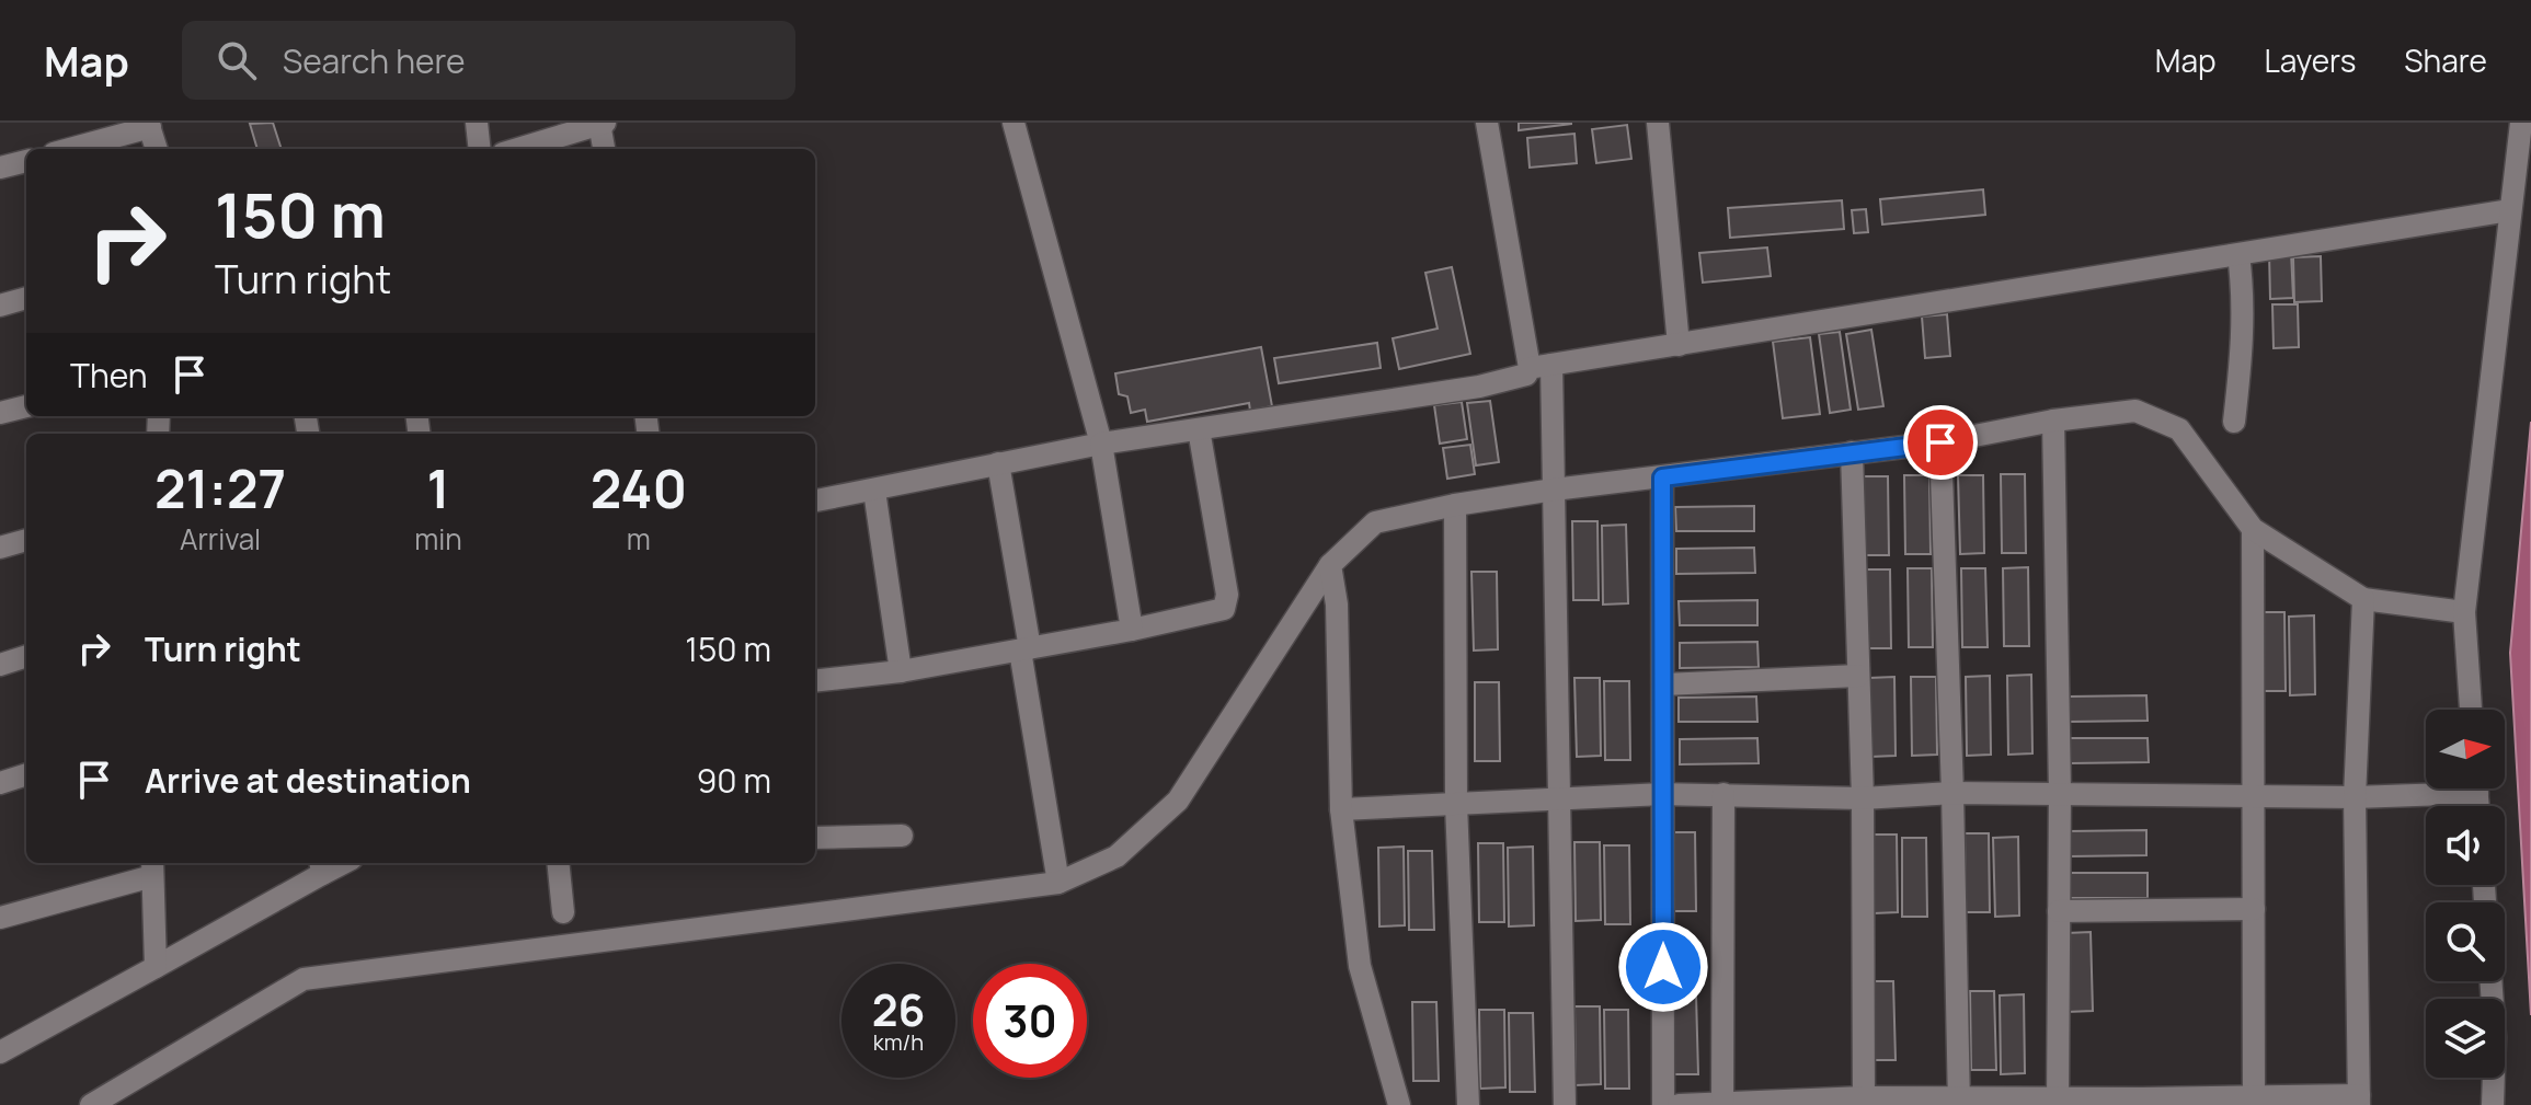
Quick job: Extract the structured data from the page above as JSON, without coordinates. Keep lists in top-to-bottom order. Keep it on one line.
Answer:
{"north":"right","page":{"header":"Map","search":"Search here","nav":["Map","Layers","Share"],"turn":["150 m","Turn right"],"then":"Then","eta":["21:27","Arrival","1","min","240","m"],"list":[{"name":"Turn right","value":"150 m"},{"name":"Arrive at destination","value":"90 m"}],"speed":"26 km/h","limit":"30"}}
